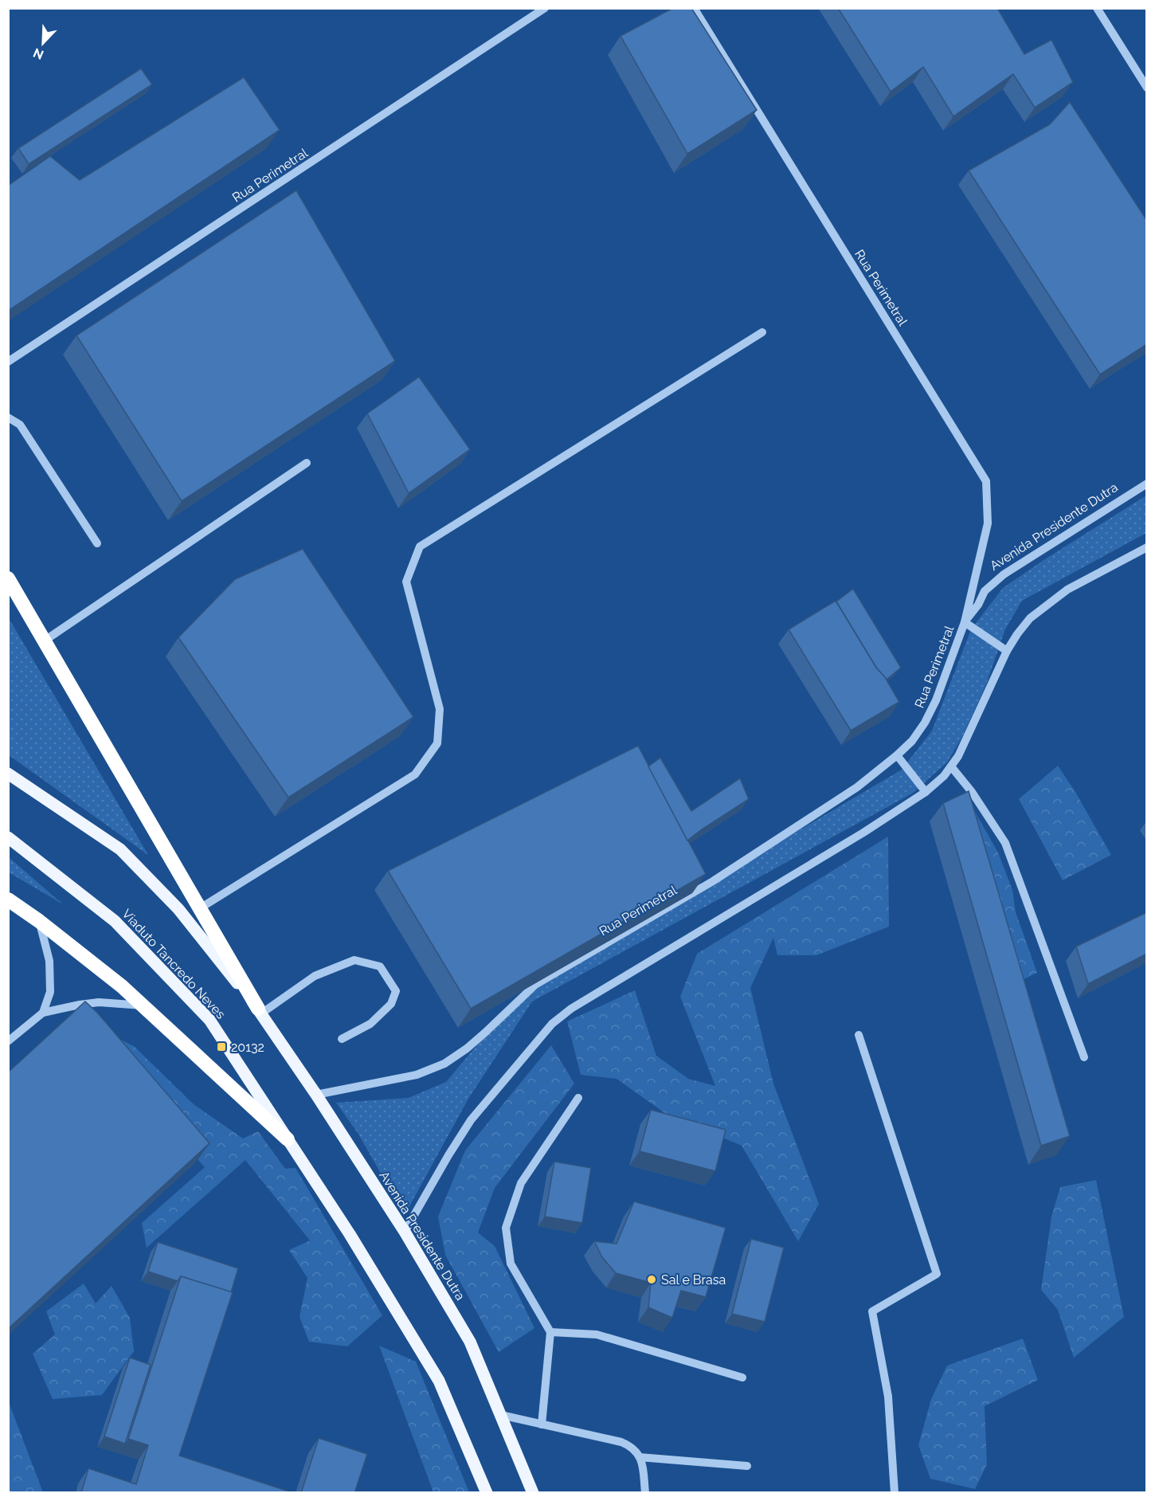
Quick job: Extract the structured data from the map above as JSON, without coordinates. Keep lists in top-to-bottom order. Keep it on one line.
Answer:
{"streets":{"main road":["Avenida Presidente Dutra","Viaduto Tancredo Neves"],"street":["Rua Perimetral"]},"crossings":[["Rua Perimetral","Avenida Presidente Dutra"]],"places":{"transit":["20132"],"other":["Sal e Brasa"]},"north":"bottom left"}
